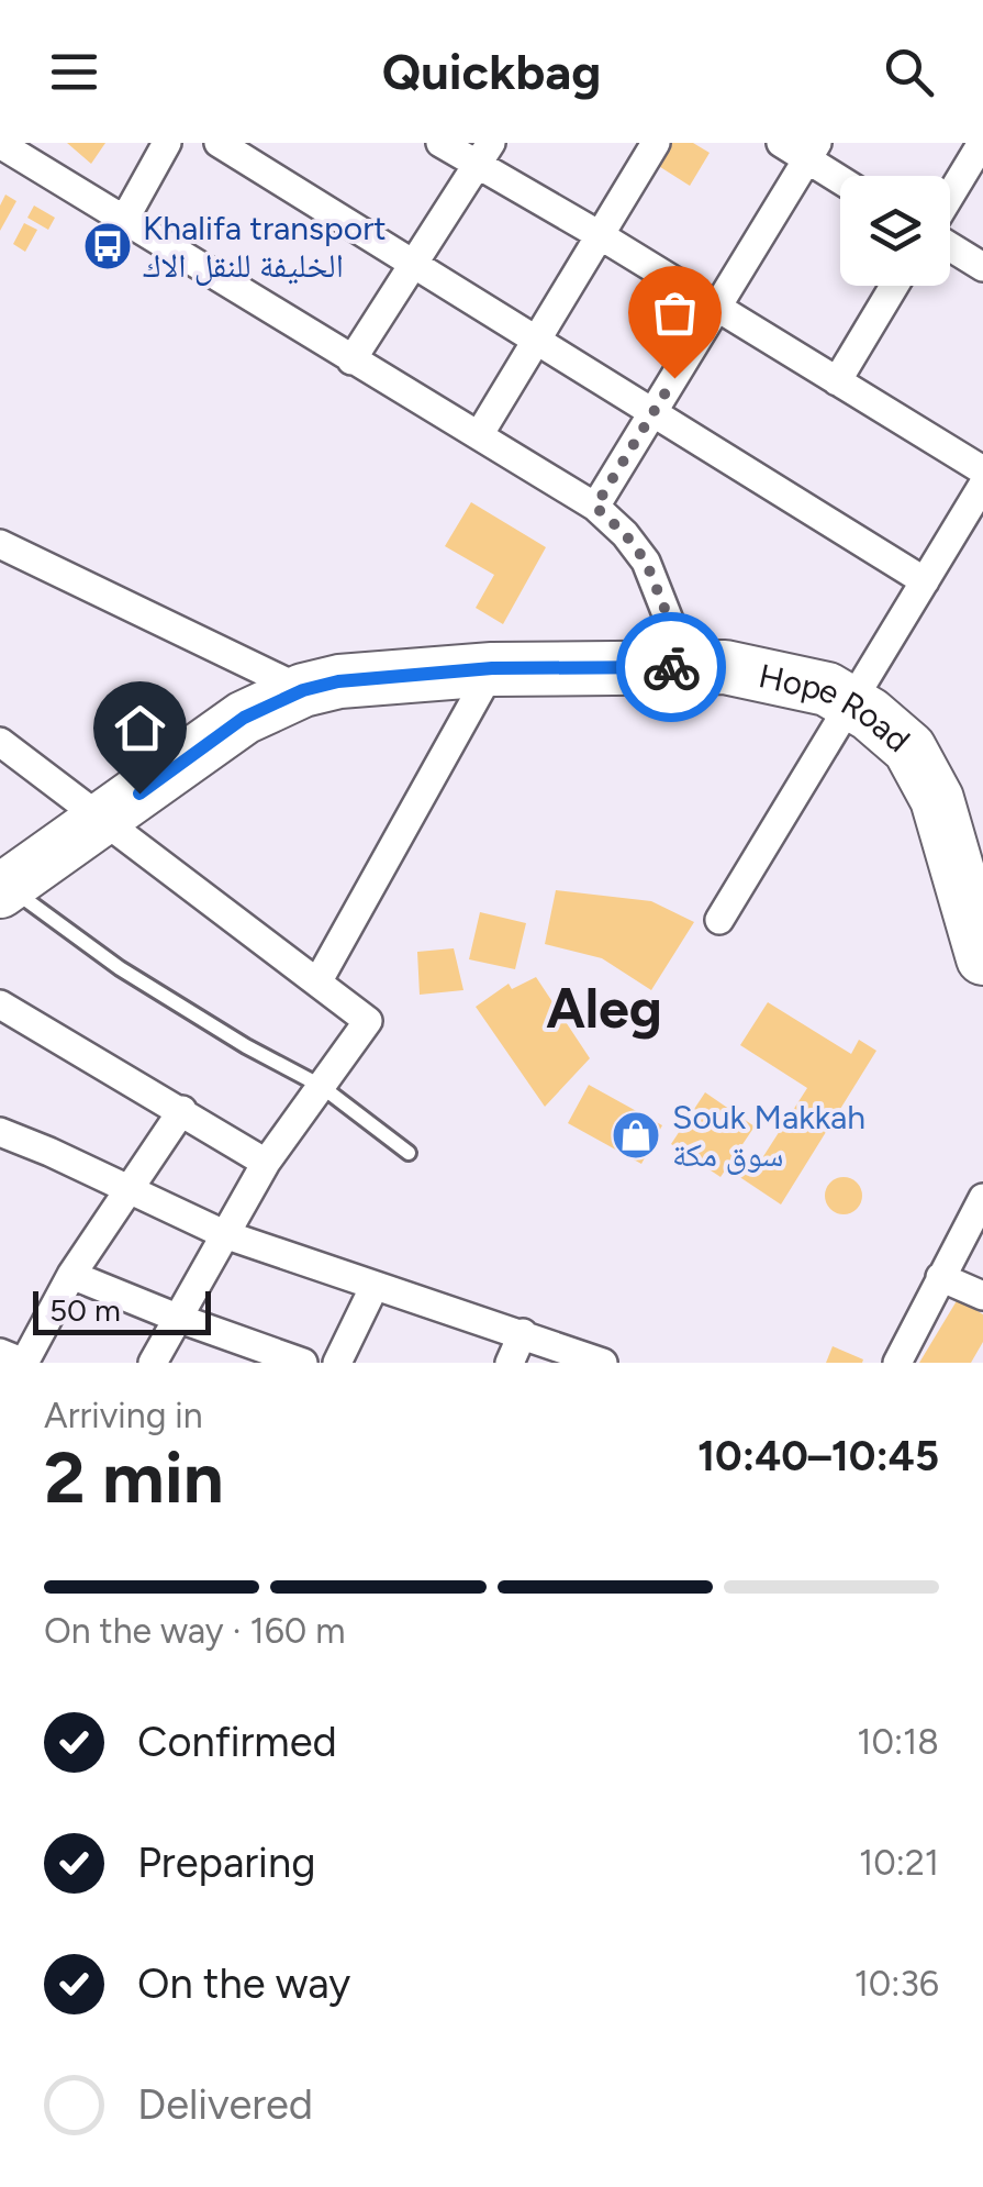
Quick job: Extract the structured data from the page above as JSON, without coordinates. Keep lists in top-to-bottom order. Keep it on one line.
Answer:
{"streets":{"highway":["Hope Road"]},"districts":["Aleg"],"places":{"bus stop":["Khalifa transport الخليفة للنقل الاك"],"shop":["Souk Makkah سوق مكة"]},"scale_bar":"50 m","page":{"header":"Quickbag","scale":"50 m","heading":["2 min","Arriving in","10:40–10:45"],"bar":"On the way · 160 m","list":[["Confirmed","10:18"],["Preparing","10:21"],["On the way","10:36"],"Delivered"]}}
